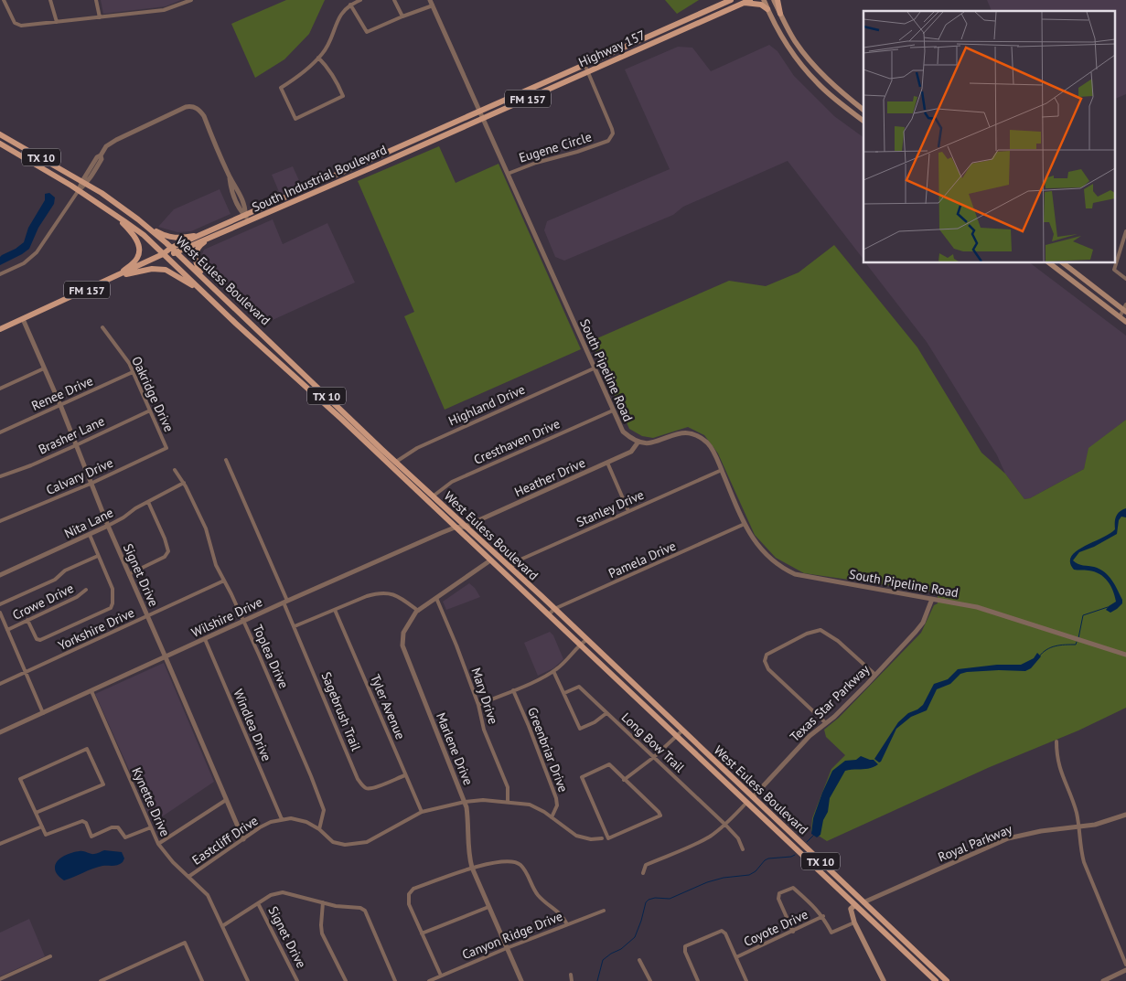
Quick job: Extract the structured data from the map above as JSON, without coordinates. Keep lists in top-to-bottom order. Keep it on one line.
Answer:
{"streets":{"main road":["Highway 157","FM 157","TX 10","South Industrial Boulevard","West Euless Boulevard"],"street":["Eugene Circle","South Pipeline Road","Renee Drive","Oakridge Drive","Highland Drive","Brasher Lane","Cresthaven Drive","Calvary Drive","Heather Drive","Stanley Drive","Nita Lane","Pamela Drive","Signet Drive","Crowe Drive","Wilshire Drive","Yorkshire Drive","Toplea Drive","Mary Drive","Texas Star Parkway","Tyler Avenue","Sagebrush Trail","Windlea Drive","Long Bow Trail","Marlene Drive","Greenbriar Drive","Kynette Drive","Eastcliff Drive","Royal Parkway","Coyote Drive","Canyon Ridge Drive"]},"crossings":[["Highway 157","Eugene Circle"],["Highway 157","South Industrial Boulevard"],["Highway 157","South Pipeline Road"],["Eugene Circle","South Pipeline Road"],["South Industrial Boulevard","West Euless Boulevard"],["South Industrial Boulevard","South Pipeline Road"],["South Industrial Boulevard","Signet Drive"],["West Euless Boulevard","Highland Drive"],["West Euless Boulevard","Cresthaven Drive"],["West Euless Boulevard","Heather Drive"],["West Euless Boulevard","Stanley Drive"],["West Euless Boulevard","Pamela Drive"],["West Euless Boulevard","Wilshire Drive"],["West Euless Boulevard","Texas Star Parkway"],["West Euless Boulevard","Marlene Drive"],["West Euless Boulevard","Royal Parkway"],["South Pipeline Road","Highland Drive"],["South Pipeline Road","Cresthaven Drive"],["South Pipeline Road","Heather Drive"],["South Pipeline Road","Stanley Drive"],["South Pipeline Road","Pamela Drive"],["South Pipeline Road","Texas Star Parkway"],["Renee Drive","Oakridge Drive"],["Renee Drive","Signet Drive"],["Oakridge Drive","Brasher Lane"],["Oakridge Drive","Calvary Drive"],["Brasher Lane","Signet Drive"],["Calvary Drive","Signet Drive"],["Heather Drive","Wilshire Drive"],["Nita Lane","Signet Drive"],["Nita Lane","Toplea Drive"],["Signet Drive","Wilshire Drive"],["Signet Drive","Yorkshire Drive"],["Signet Drive","Eastcliff Drive"],["Wilshire Drive","Toplea Drive"],["Wilshire Drive","Sagebrush Trail"],["Wilshire Drive","Windlea Drive"],["Wilshire Drive","Kynette Drive"],["Yorkshire Drive","Toplea Drive"],["Toplea Drive","Eastcliff Drive"],["Mary Drive","Marlene Drive"],["Mary Drive","Eastcliff Drive"],["Tyler Avenue","Sagebrush Trail"],["Tyler Avenue","Eastcliff Drive"],["Windlea Drive","Eastcliff Drive"],["Marlene Drive","Eastcliff Drive"],["Marlene Drive","Canyon Ridge Drive"],["Greenbriar Drive","Eastcliff Drive"],["Kynette Drive","Eastcliff Drive"]]}
